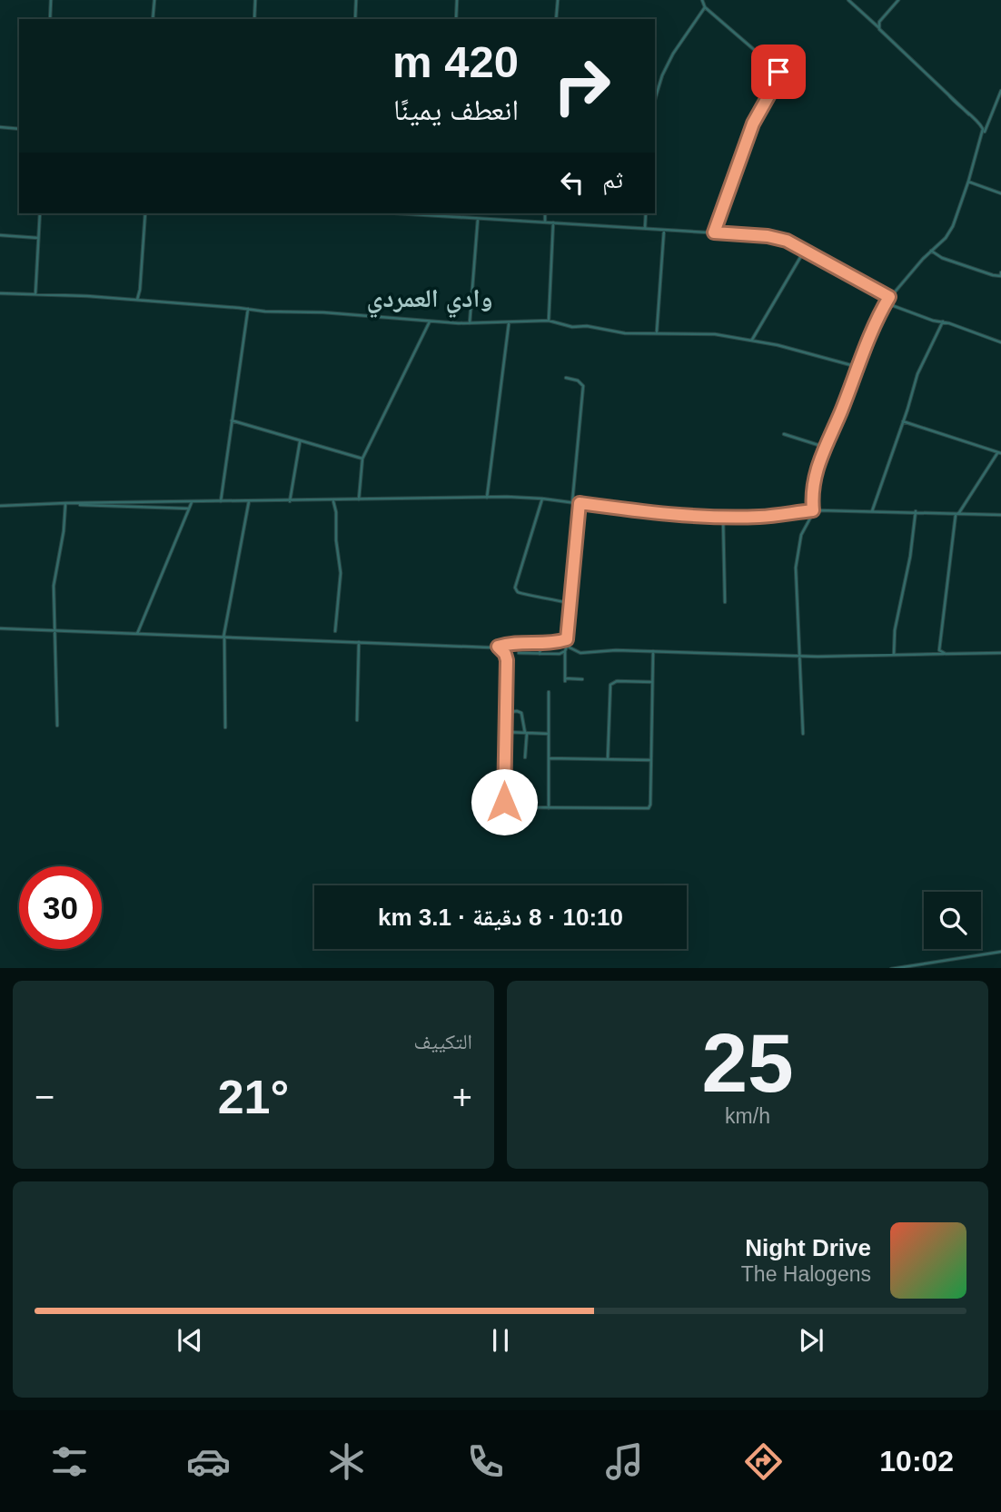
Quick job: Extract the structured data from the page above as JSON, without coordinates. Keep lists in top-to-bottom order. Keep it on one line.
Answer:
{"districts":["وادي العمردي"],"page":{"turn":["420 m","انعطف يمينًا"],"then":"ثم","limit":"30","trip":"10:10 · 8 دقيقة · 3.1 km","tile":[["25","km/h"],"التكييف"],"heat":["−","21°","+"],"song":["Night Drive","The Halogens"],"tabs":"10:02"}}
